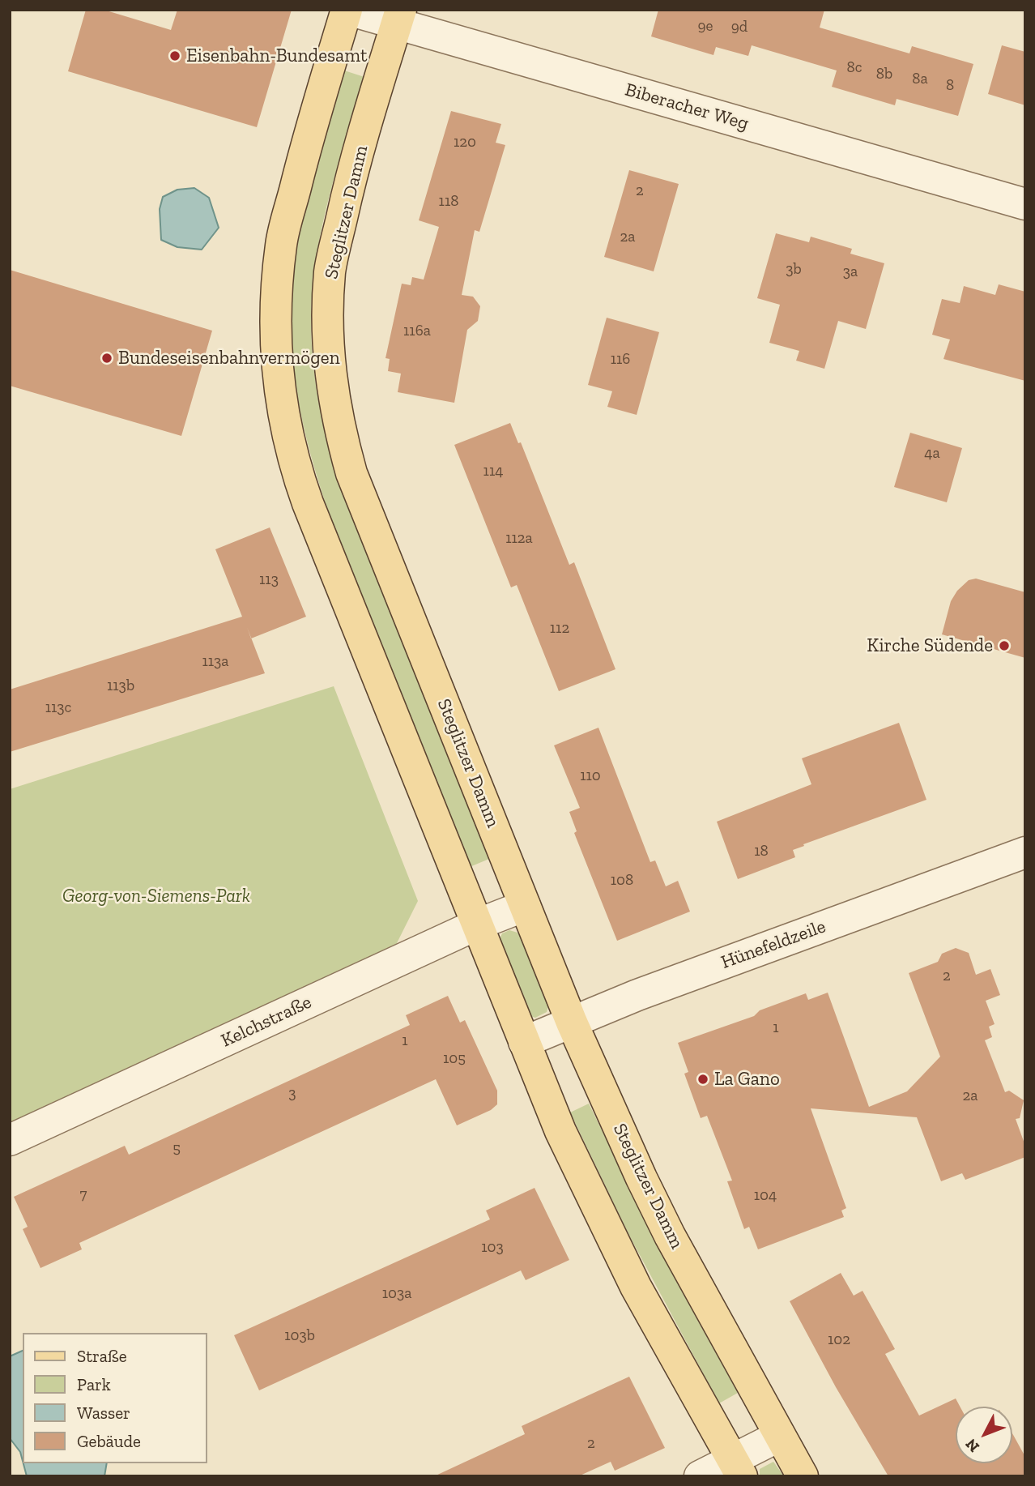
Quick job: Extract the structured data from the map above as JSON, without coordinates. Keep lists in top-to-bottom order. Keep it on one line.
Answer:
{"streets":{"main road":["Steglitzer Damm"],"street":["Biberacher Weg","Hünefeldzeile","Kelchstraße"]},"crossings":[["Biberacher Weg","Steglitzer Damm"],["Steglitzer Damm","Hünefeldzeile"],["Steglitzer Damm","Kelchstraße"]],"parks":["Georg-von-Siemens-Park"],"places":["Eisenbahn-Bundesamt","Bundeseisenbahnvermögen","Kirche Südende","La Gano"],"house_numbers":["9e","9d","8c","8b","8a","8","120","2","118","2a","3b","3a","116a","116","4a","114","112a","113","112","113a","113b","113c","110","18","108","2","1","1","105","3","2a","5","7","104","103","103a","103b","102","2"],"legend":["Straße","Park","Wasser","Gebäude"],"north":"bottom left"}
